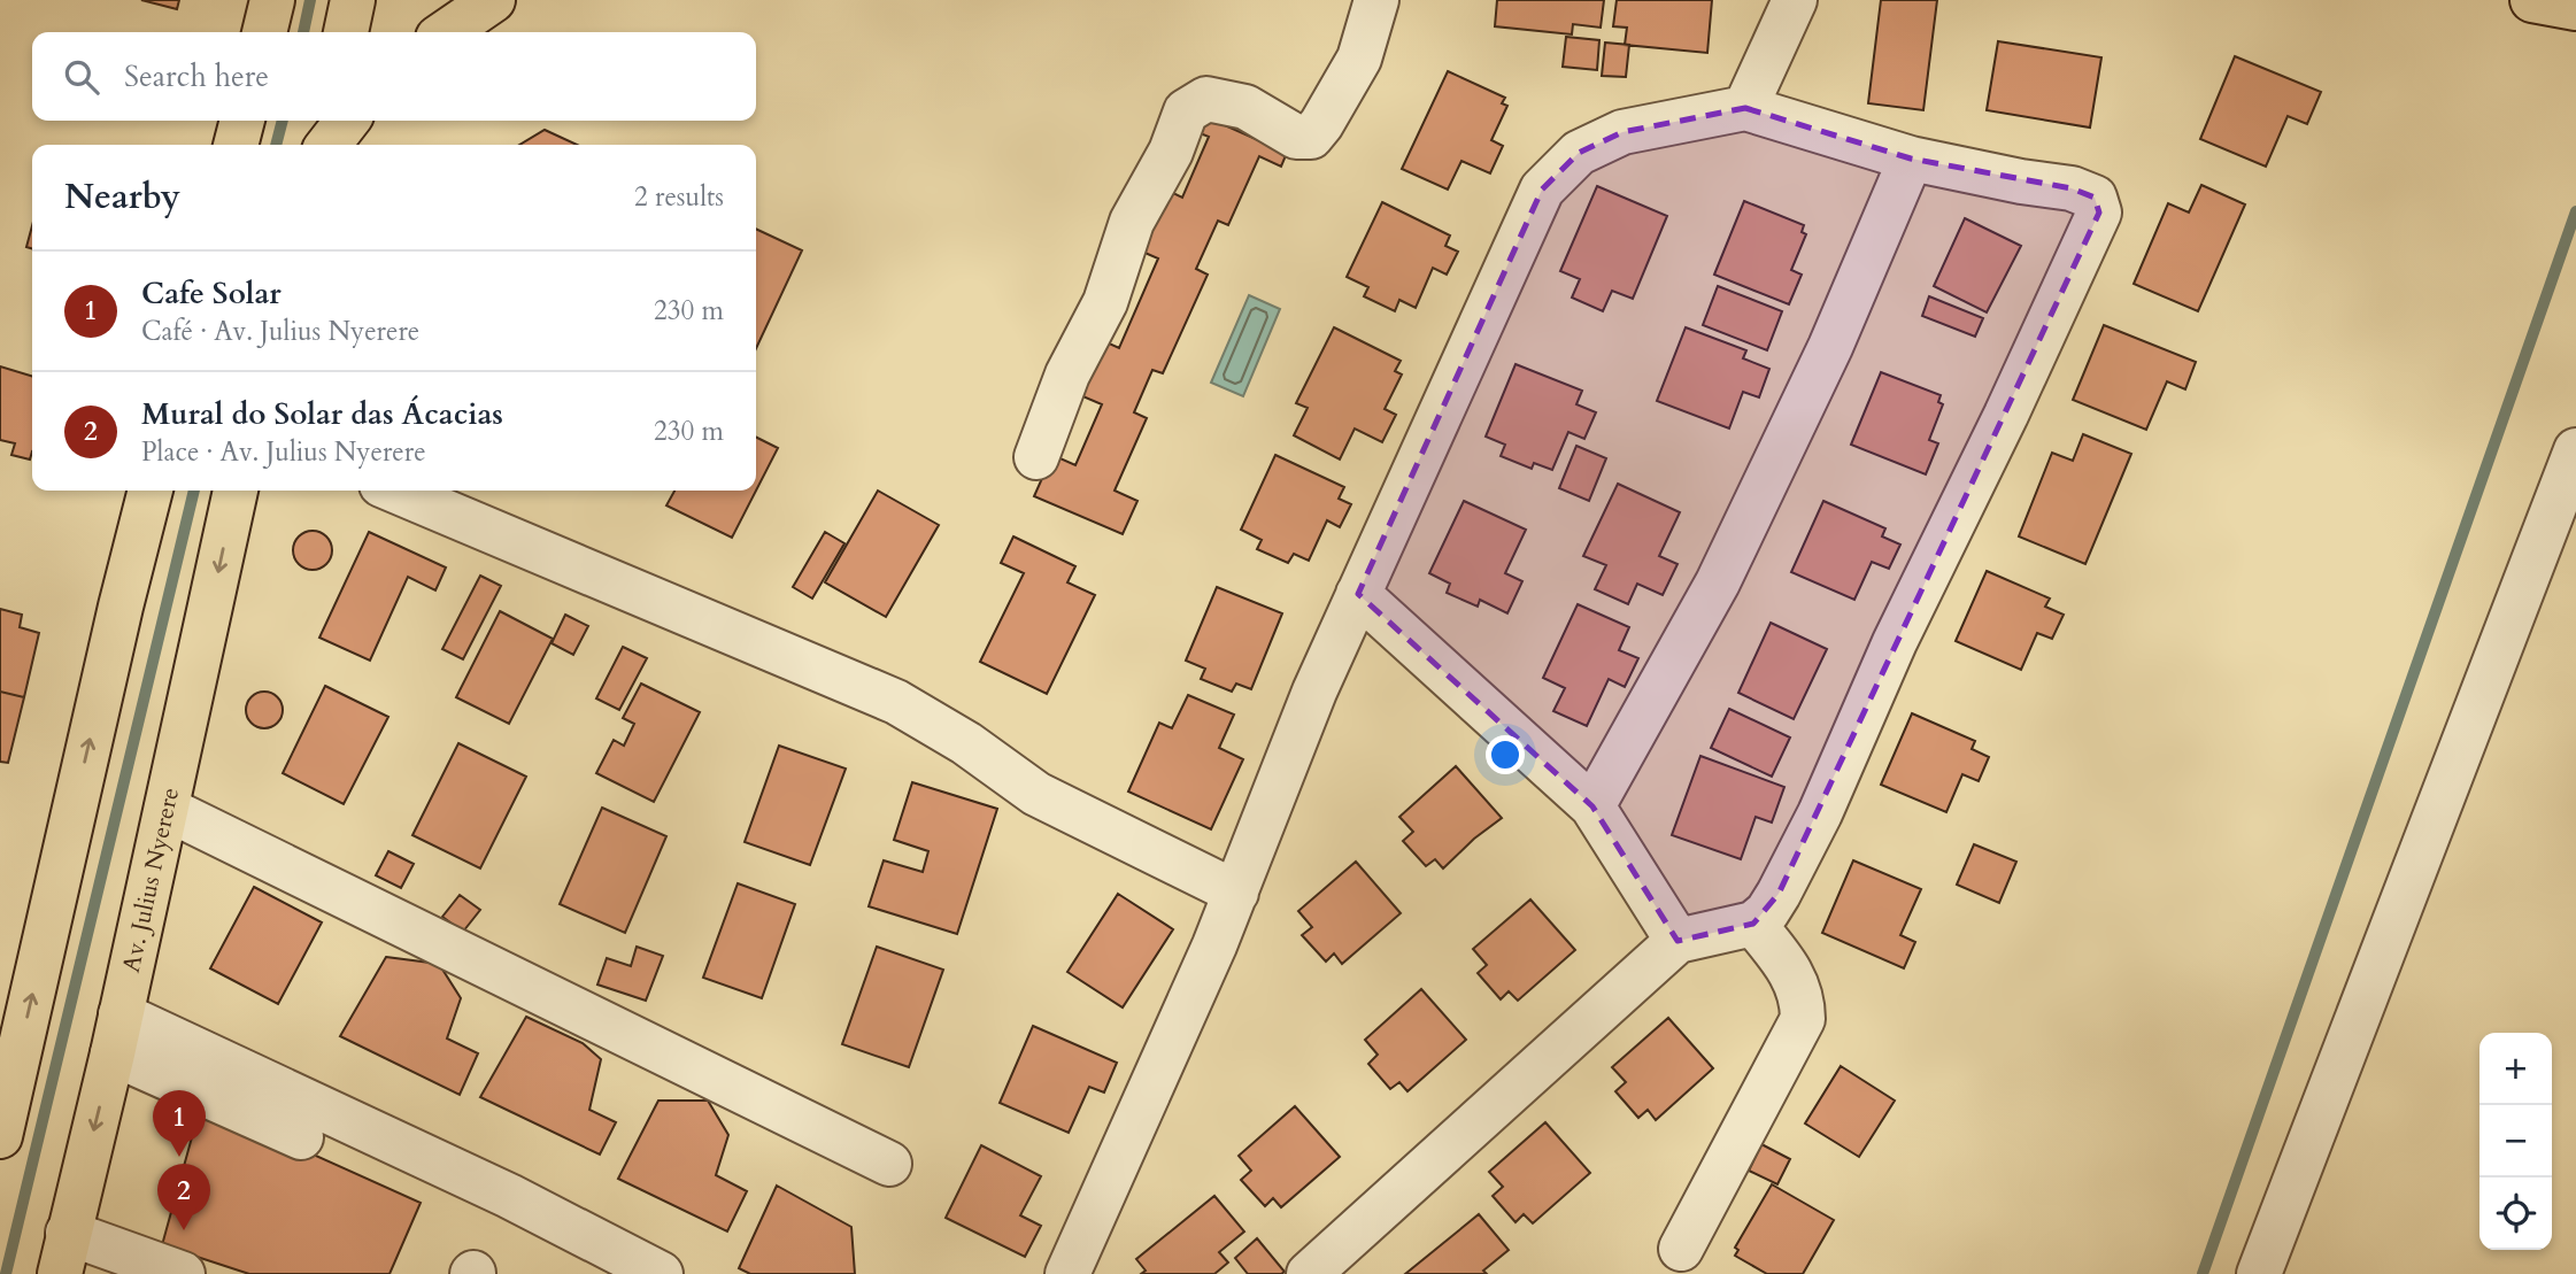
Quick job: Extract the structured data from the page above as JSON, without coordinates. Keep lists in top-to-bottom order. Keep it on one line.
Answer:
{"streets":{"main road":["Av. Julius Nyerere"]},"page":{"search":"Search here","heading":["Nearby","2 results"],"list":[{"mark":"1","name":"Cafe Solar","note":"Café · Av. Julius Nyerere","value":"230 m"},{"mark":"2","name":"Mural do Solar das Ácacias","note":"Place · Av. Julius Nyerere","value":"230 m"}],"map_buttons":["+","−"],"pins":["1","2"]}}
